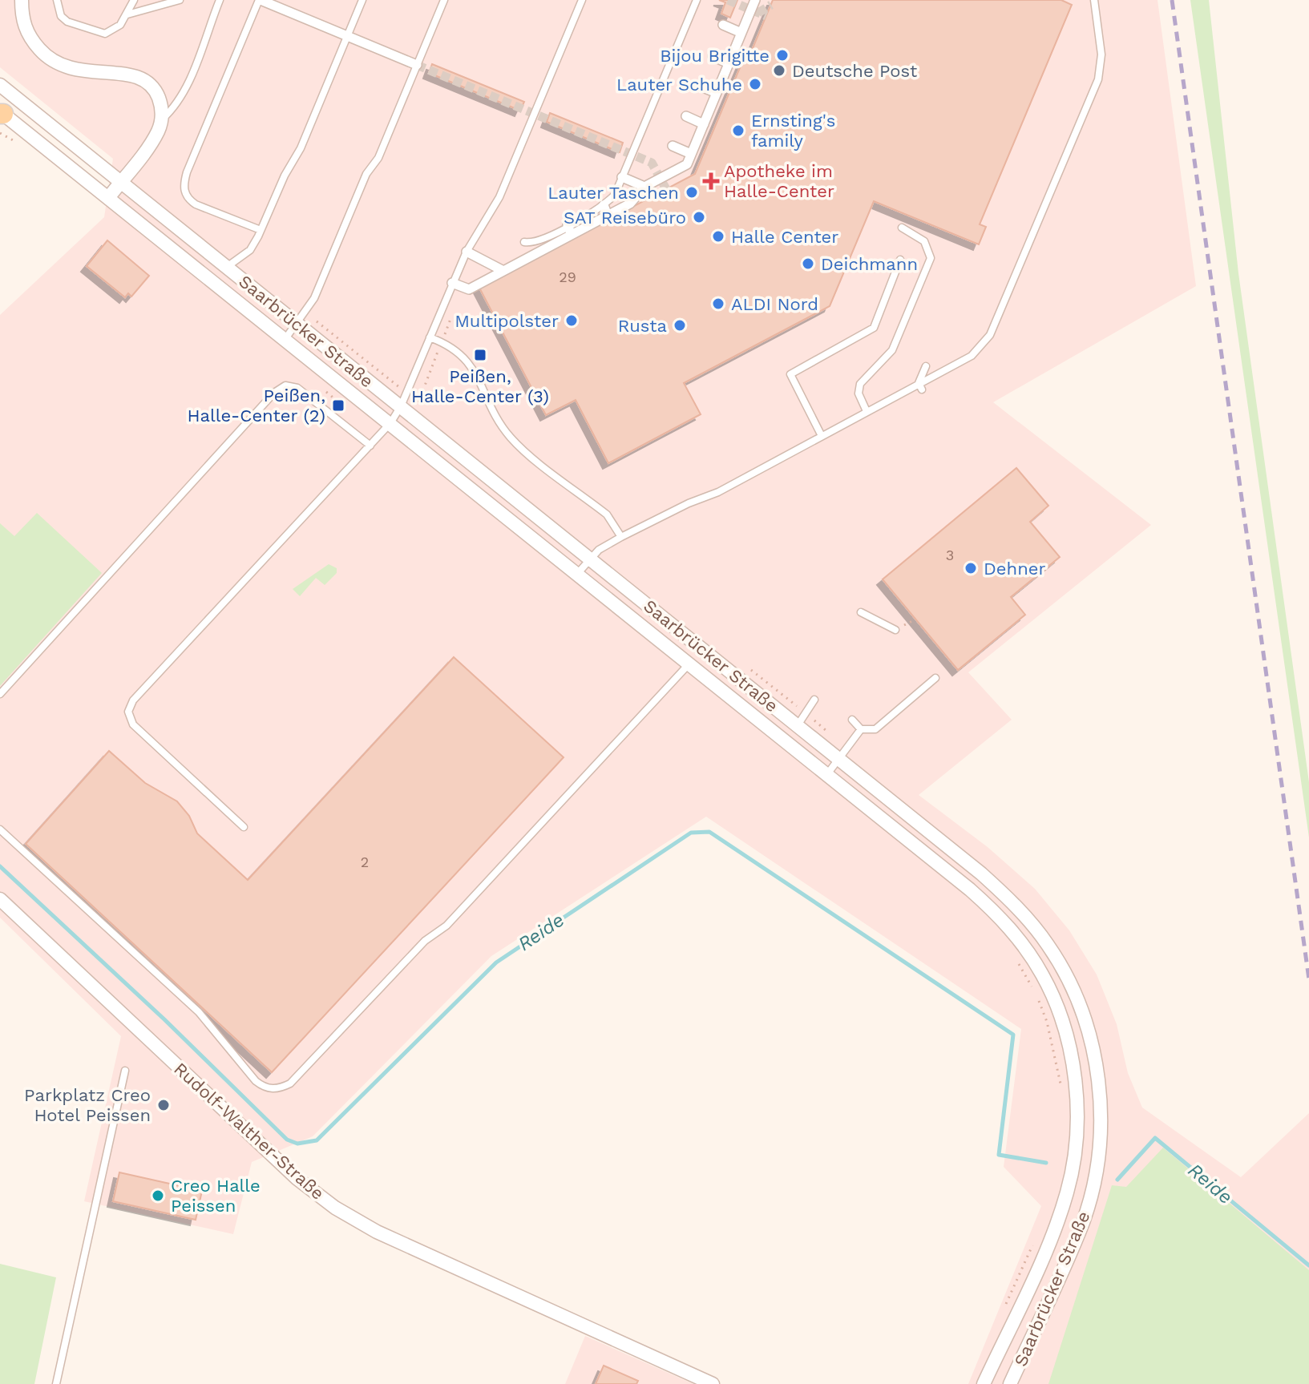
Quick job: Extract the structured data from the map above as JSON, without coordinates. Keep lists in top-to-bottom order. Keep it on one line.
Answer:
{"streets":{"street":["Saarbrücker Straße","Rudolf-Walther-Straße"]},"water":["Reide"],"places":{"other":["Bijou Brigitte","Deutsche Post","Lauter Schuhe","Ernsting's family","Lauter Taschen","SAT Reisebüro","Halle Center","Deichmann","ALDI Nord","Multipolster","Rusta","Dehner","Parkplatz Creo Hotel Peissen","Creo Halle Peissen"],"health":["Apotheke im Halle-Center"],"transit":["Peißen, Halle-Center (3)","Peißen, Halle-Center (2)"]},"house_numbers":["29","3","2"]}
